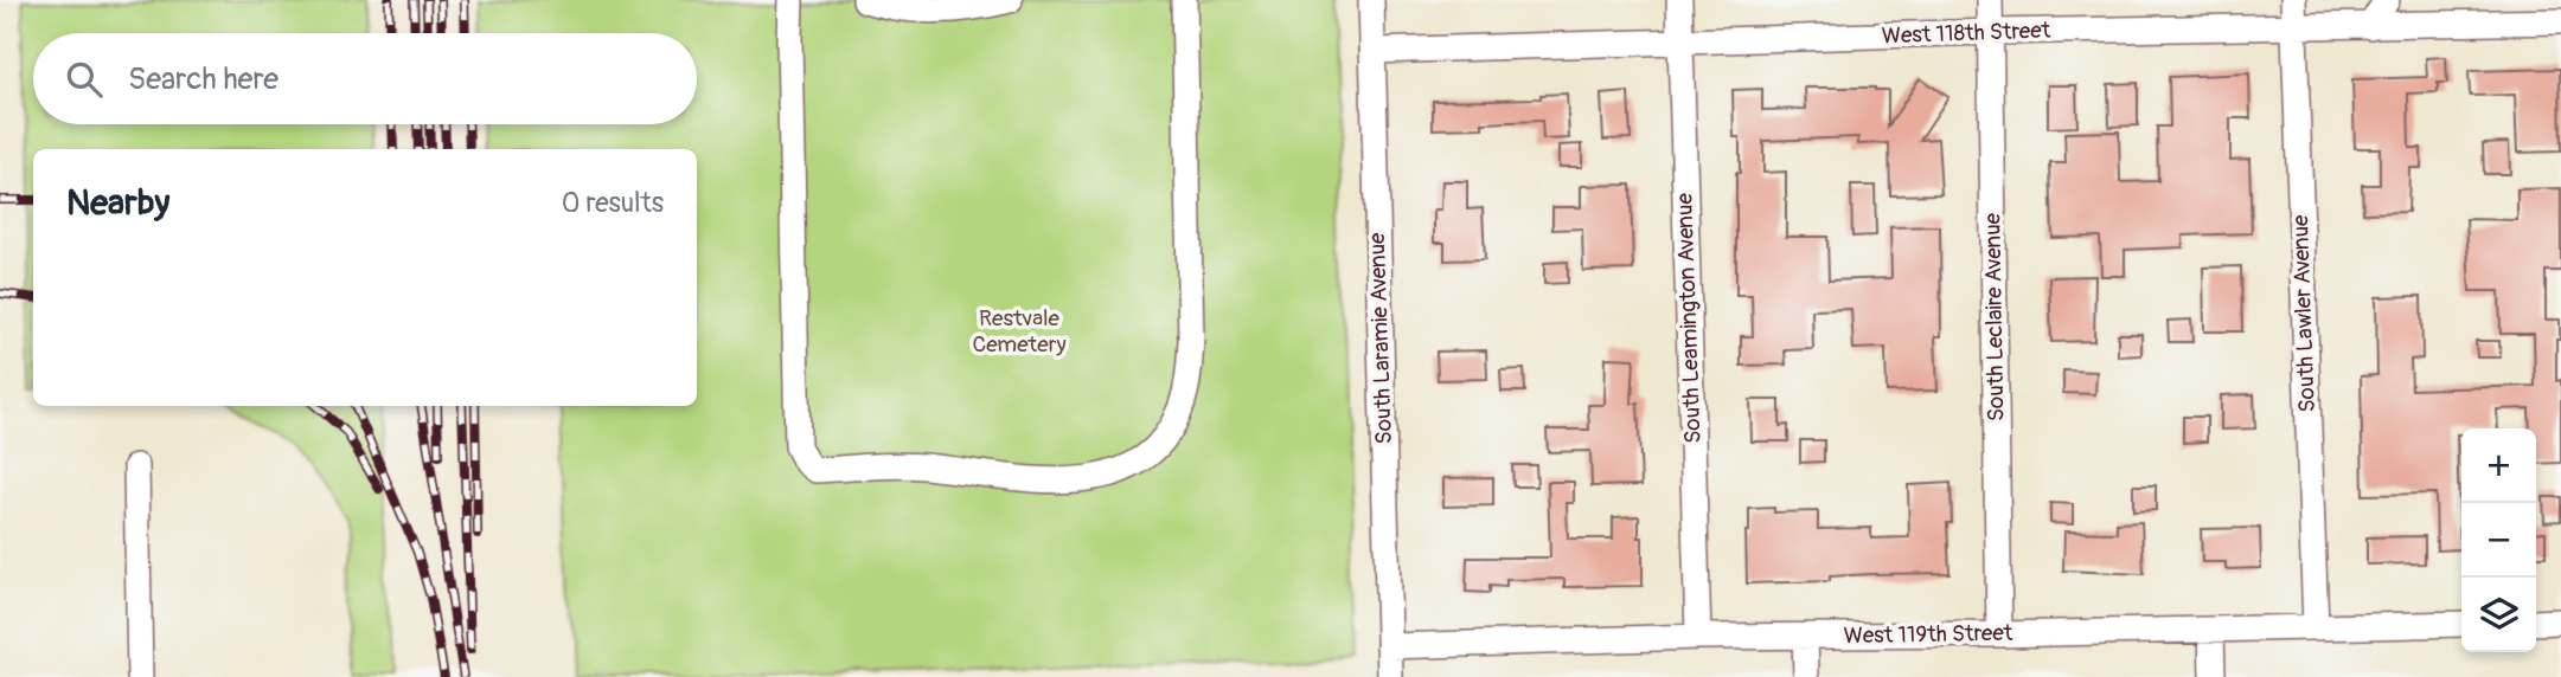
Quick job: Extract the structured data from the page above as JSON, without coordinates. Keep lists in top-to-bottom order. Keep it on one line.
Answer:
{"streets":{"street":["West 118th Street","South Lawler Avenue","South Leclaire Avenue","South Leamington Avenue","South Laramie Avenue","West 119th Street"]},"crossings":[["West 118th Street","South Lawler Avenue"],["West 118th Street","South Leclaire Avenue"],["West 118th Street","South Leamington Avenue"],["West 118th Street","South Laramie Avenue"],["South Lawler Avenue","West 119th Street"],["South Leclaire Avenue","West 119th Street"],["South Leamington Avenue","West 119th Street"],["South Laramie Avenue","West 119th Street"]],"parks":["Restvale Cemetery"],"page":{"search":"Search here","heading":["Nearby","0 results"],"map_buttons":["+","−"]}}
